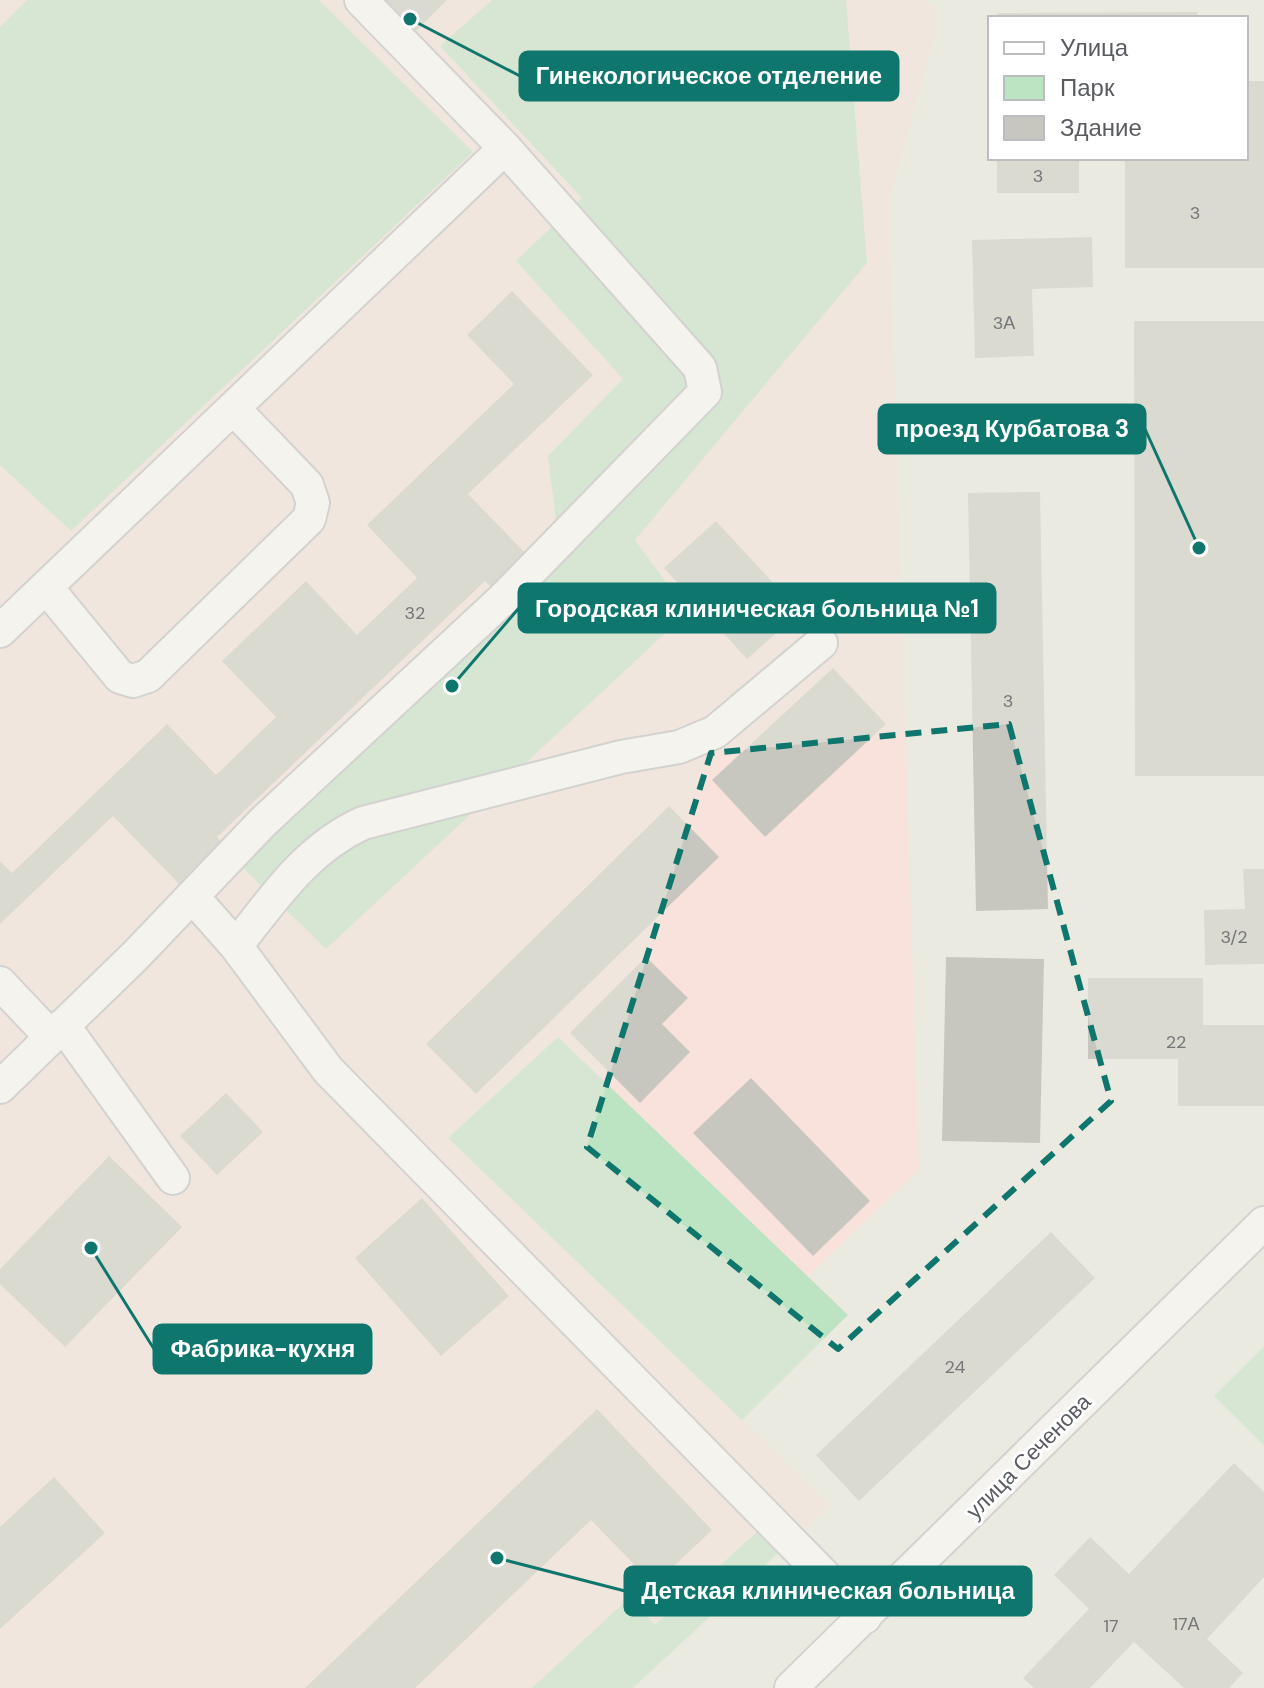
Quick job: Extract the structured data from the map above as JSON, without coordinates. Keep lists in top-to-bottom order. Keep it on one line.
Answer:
{"streets":{"street":["улица Сеченова"]},"places":["Гинекологическое отделение","проезд Курбатова 3","Городская клиническая больница №1","Фабрика-кухня","Детская клиническая больница"],"house_numbers":["3","3","3А","32","3","3/2","22","24","17А","17"],"legend":["Улица","Парк","Здание"]}
